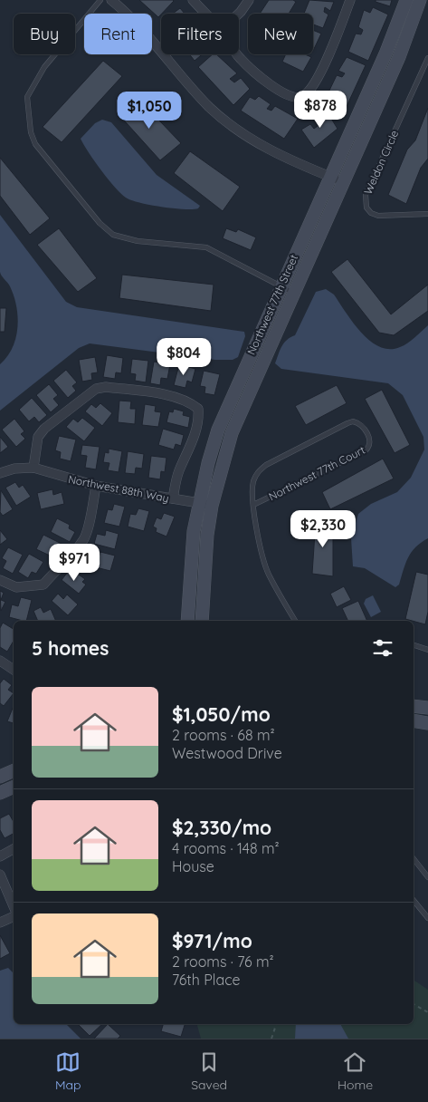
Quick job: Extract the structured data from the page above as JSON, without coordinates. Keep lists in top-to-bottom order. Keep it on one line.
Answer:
{"streets":{"street":["Northwest 77th Street","Northwest 88th Way"],"lane":["Weldon Circle","Northwest 77th Court"]},"crossings":[["Northwest 77th Street","Northwest 88th Way"]],"page":{"chip":["Buy","Rent","Filters","New"],"price":["$878","$1,050","$804","$2,330","$971"],"heading":"5 homes","list":[{"name":"$1,050/mo","note":"2 rooms · 68 m² · Westwood Drive"},{"name":"$2,330/mo","note":"4 rooms · 148 m² · House"},{"name":"$971/mo","note":"2 rooms · 76 m² · 76th Place"}],"tabs":["Map","Saved","Home"]}}
